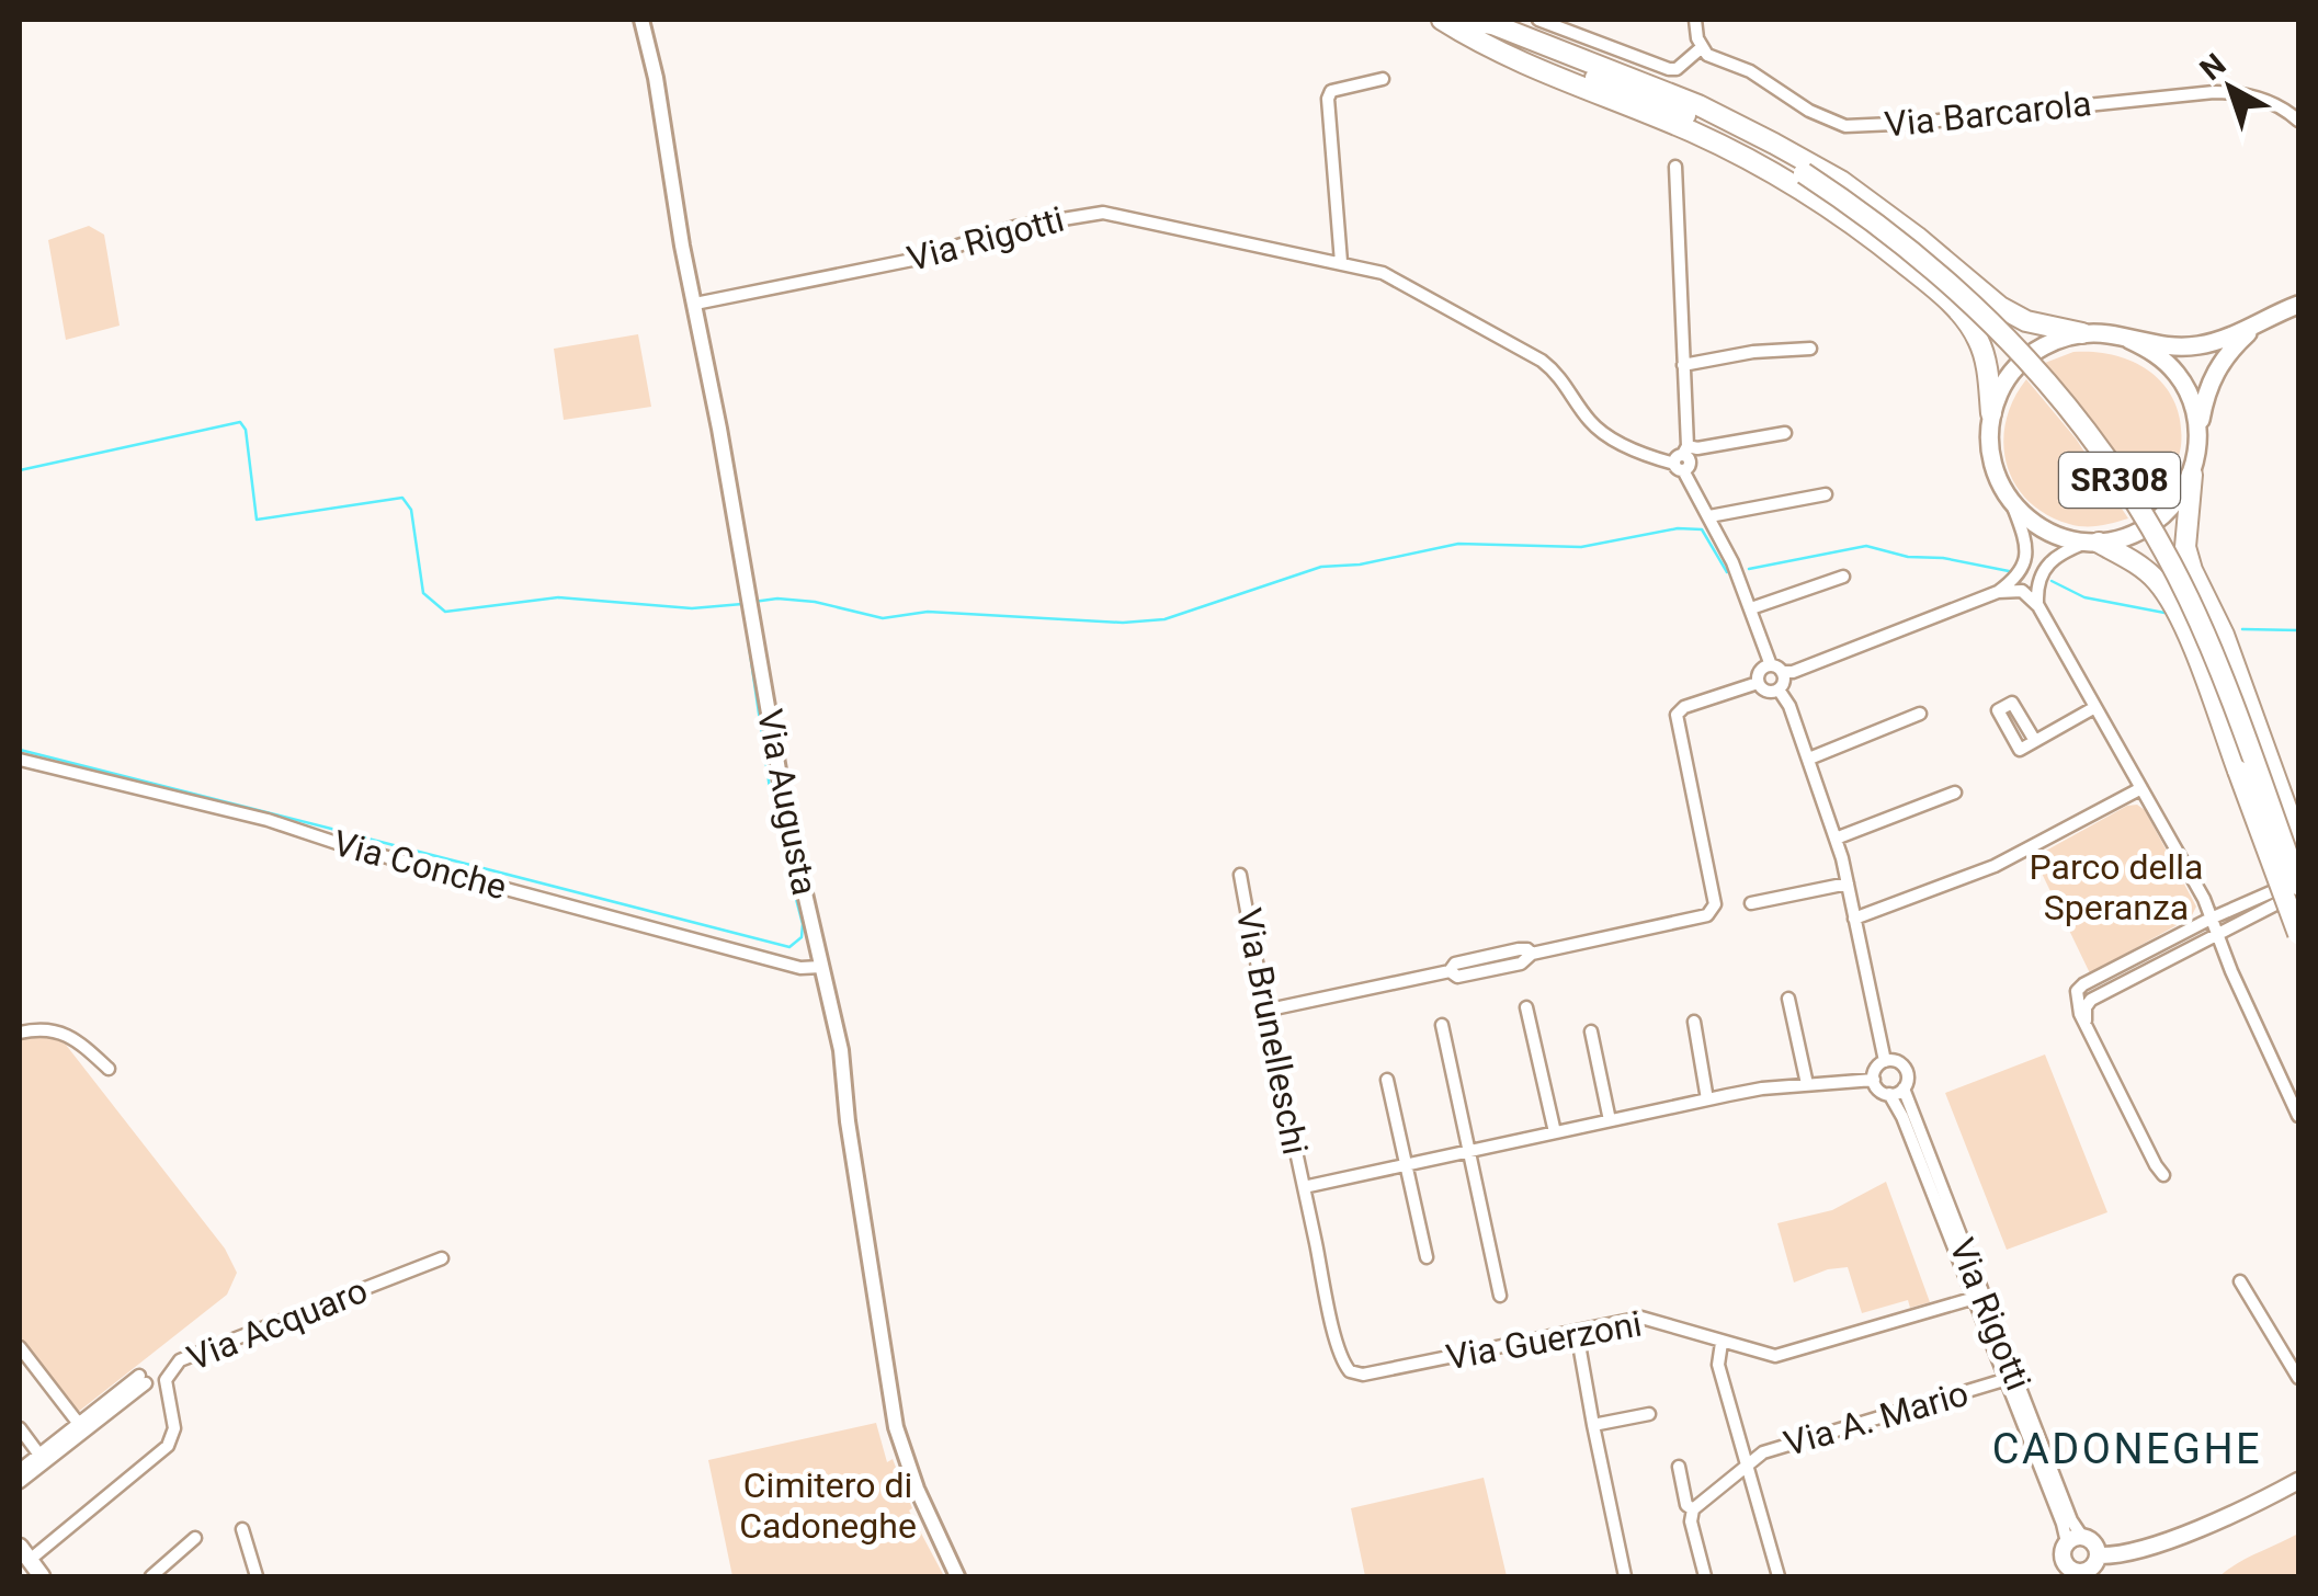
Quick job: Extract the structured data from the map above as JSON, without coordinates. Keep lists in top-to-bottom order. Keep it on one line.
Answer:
{"streets":{"highway":["SR308"],"street":["Via Barcarola","Via Rigotti","Via Augusta","Via Conche","Via Brunelleschi","Via Acquaro","Via Guerzoni","Via A. Mario"]},"crossings":[["Via Rigotti","Via Augusta"],["Via Rigotti","Via Guerzoni"],["Via Rigotti","Via A. Mario"],["Via Augusta","Via Conche"],["Via Brunelleschi","Via Guerzoni"]],"districts":["CADONEGHE"],"parks":["Parco della Speranza","Cimitero di Cadoneghe"],"north":"top left"}
